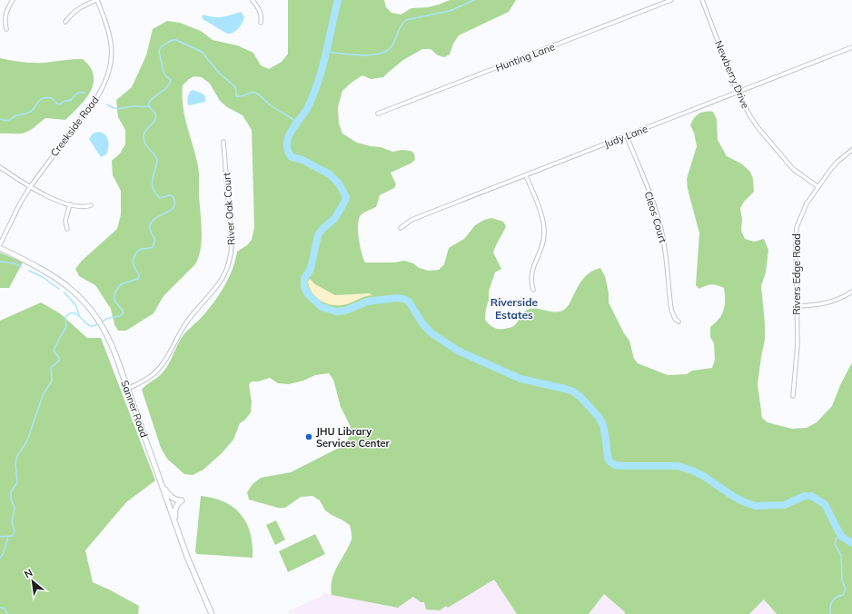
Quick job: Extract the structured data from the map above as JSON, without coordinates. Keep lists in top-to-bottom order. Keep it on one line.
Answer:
{"streets":{"main road":["Sanner Road"],"street":["Hunting Lane","Newberry Drive","Creekside Road","Judy Lane","River Oak Court","Cleos Court","Rivers Edge Road"]},"crossings":[["Newberry Drive","Judy Lane"],["Newberry Drive","Rivers Edge Road"],["Judy Lane","Cleos Court"],["River Oak Court","Sanner Road"]],"districts":["Riverside Estates"],"places":["JHU Library Services Center"],"north":"top left"}
